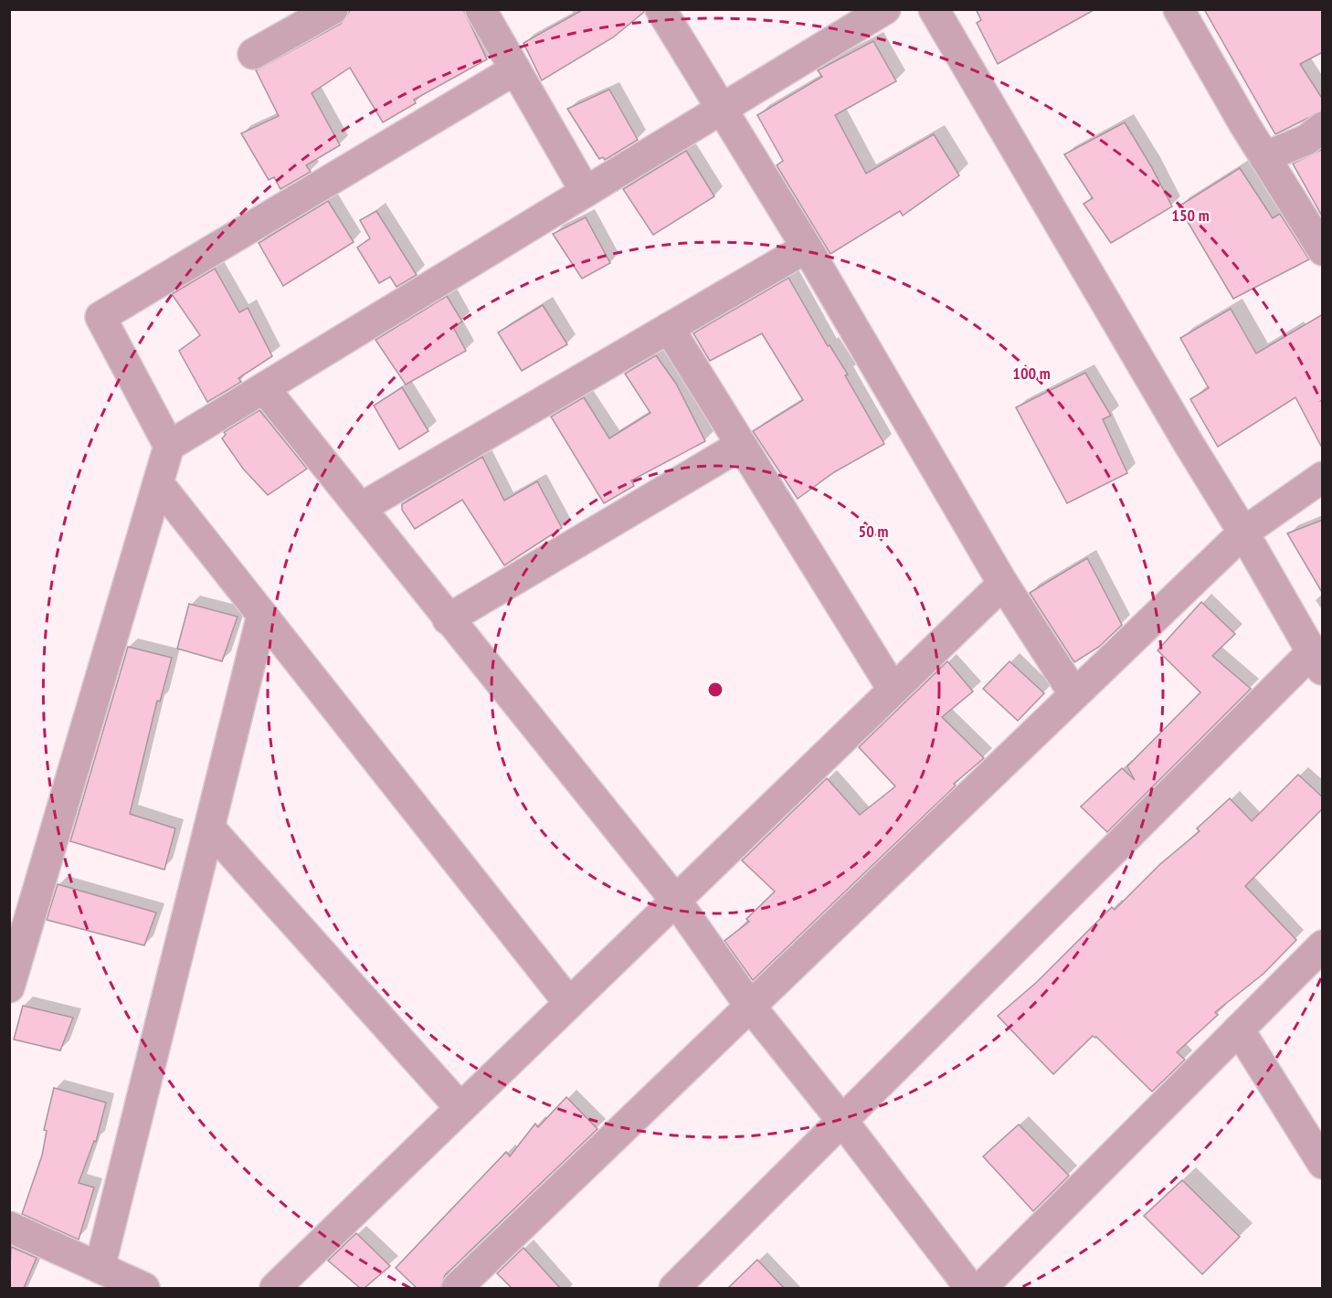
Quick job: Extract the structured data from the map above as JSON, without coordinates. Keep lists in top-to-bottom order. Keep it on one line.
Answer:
{"rings":["150 m","100 m","50 m"]}
